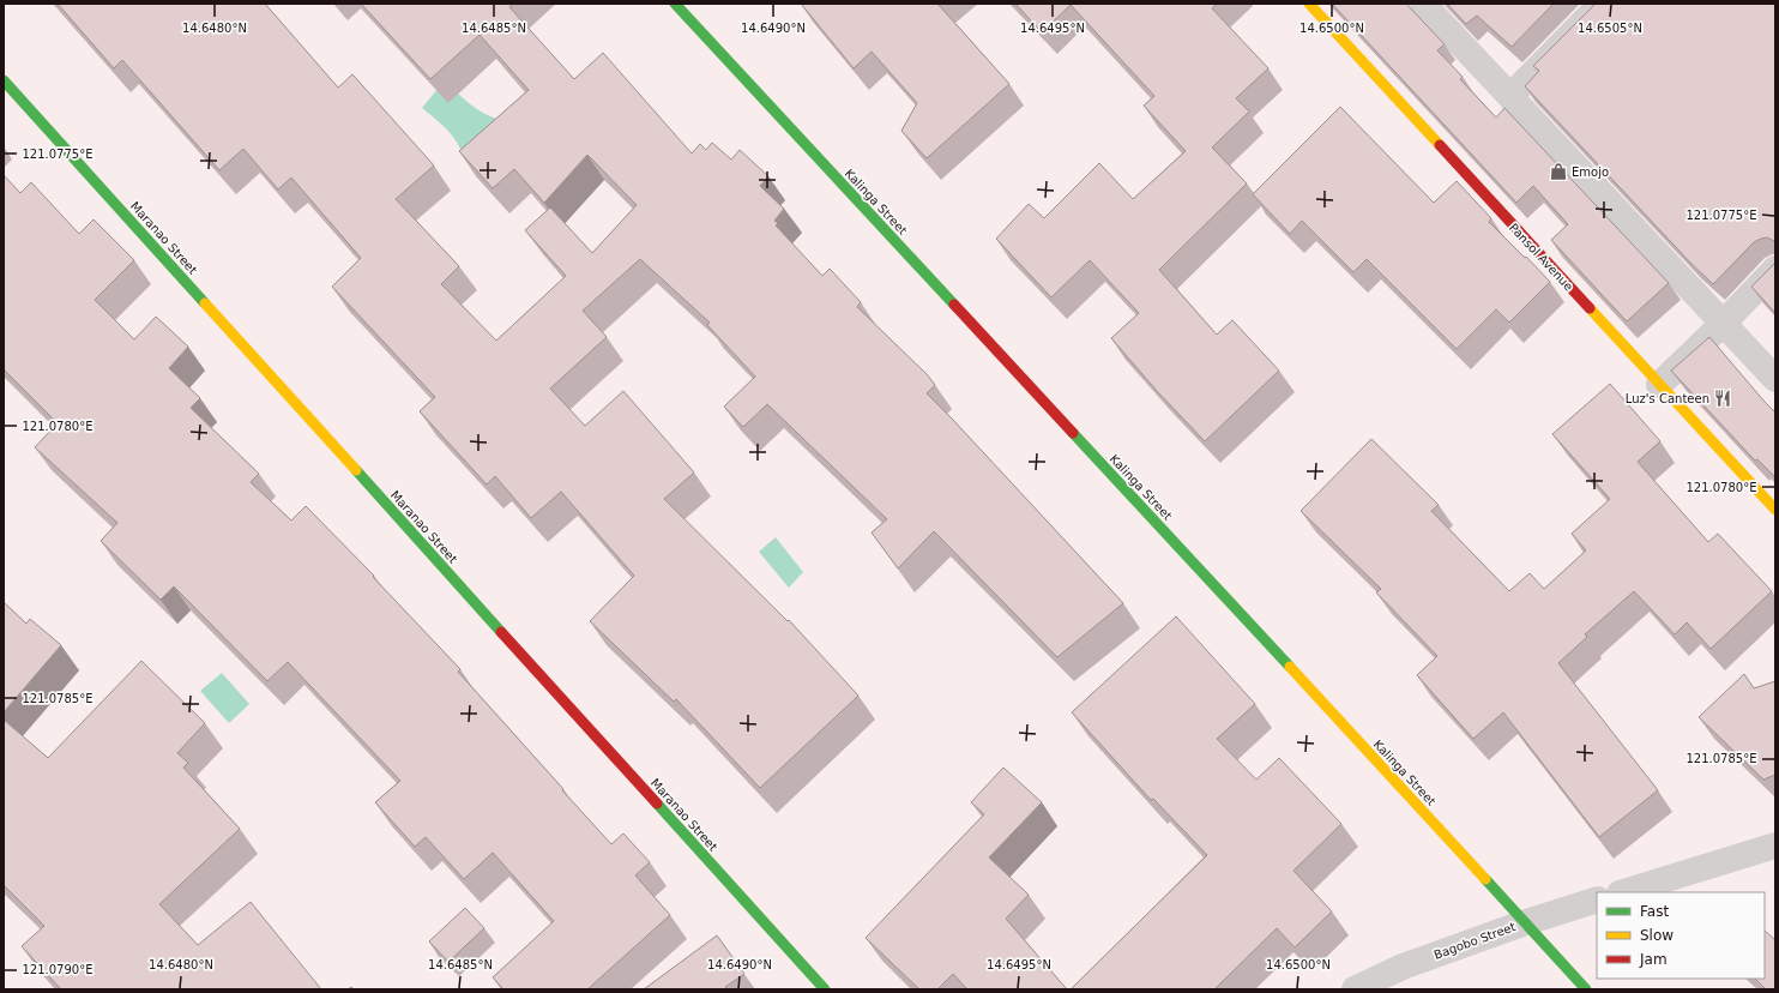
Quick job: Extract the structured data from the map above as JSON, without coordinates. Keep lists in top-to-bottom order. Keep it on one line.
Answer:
{"streets":{"street":["Kalinga Street","Maranao Street","Pansol Avenue","Bagobo Street"]},"crossings":[["Kalinga Street","Bagobo Street"]],"places":{"shop":["Emojo"],"restaurant":["Luz's Canteen"]},"legend":["Fast","Slow","Jam"],"coordinates":["14.6480°N","14.6485°N","14.6490°N","14.6495°N","14.6500°N","14.6505°N","121.0775°E","121.0780°E","121.0785°E","121.0790°E"]}
